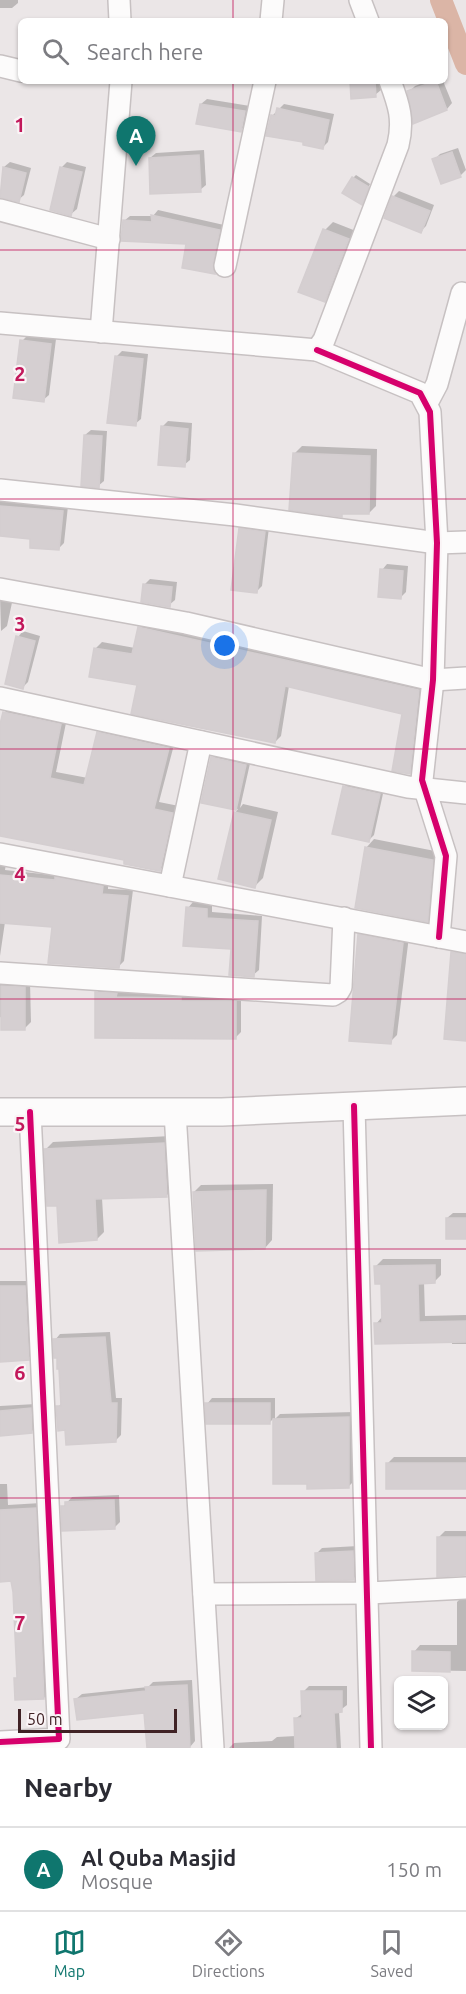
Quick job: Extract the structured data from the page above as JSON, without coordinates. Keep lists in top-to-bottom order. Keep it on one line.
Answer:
{"scale_bar":"50 m","page":{"search":"Search here","pins":"A","scale":"50 m","heading":"Nearby","list":[{"mark":"A","name":"Al Quba Masjid","note":"Mosque","value":"150 m"}],"nav":["Map","Directions","Saved"]},"grid":{"rows":["1","2","3","4","5","6","7"]}}
